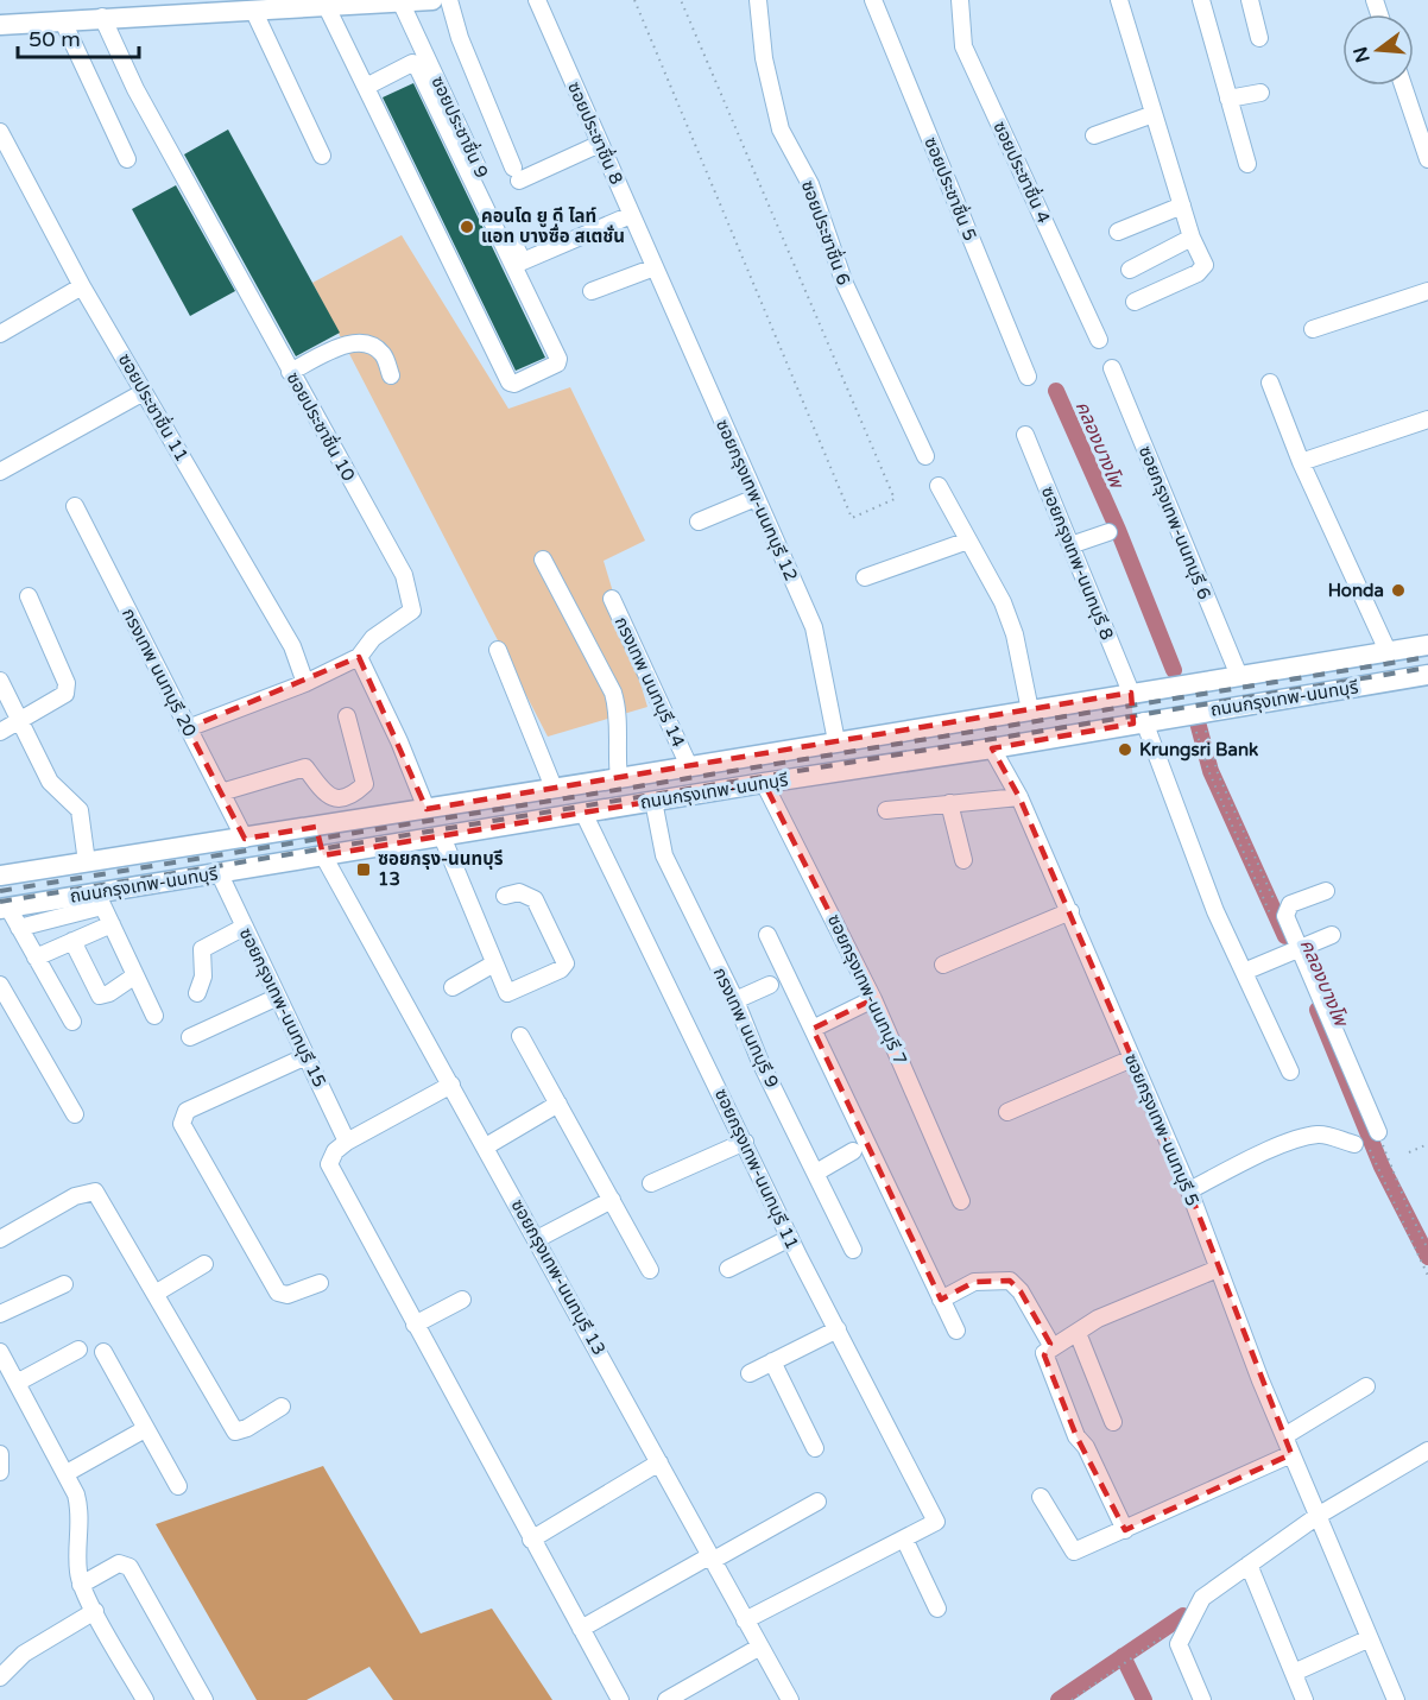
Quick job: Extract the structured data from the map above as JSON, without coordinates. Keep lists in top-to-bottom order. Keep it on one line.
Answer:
{"streets":{"main road":["ถนนกรุงเทพ-นนทบุรี"],"street":["ซอยประชาชื่น 9","ซอยประชาชื่น 8","ซอยประชาชื่น 4","ซอยประชาชื่น 5","ซอยประชาชื่น 6","ซอยประชาชื่น 11","ซอยประชาชื่น 10","ซอยกรุงเทพ-นนทบุรี 12","ซอยกรุงเทพ-นนทบุรี 6","ซอยกรุงเทพ-นนทบุรี 8","กรงเทพ นนทบุรี 20","กรงเทพ นนทบุรี 14","ซอยกรุงเทพ-นนทบุรี 7","ซอยกรุงเทพ-นนทบุรี 15","กรงเทพ นนทบุรี 9","ซอยกรุงเทพ-นนทบุรี 5","ซอยกรุงเทพ-นนทบุรี 11","ซอยกรุงเทพ-นนทบุรี 13"]},"crossings":[["ซอยประชาชื่น 9","ซอยประชาชื่น 8"],["ซอยประชาชื่น 8","ซอยกรุงเทพ-นนทบุรี 12"],["ซอยประชาชื่น 11","ซอยประชาชื่น 10"],["ซอยประชาชื่น 10","กรงเทพ นนทบุรี 20"],["ซอยกรุงเทพ-นนทบุรี 12","ถนนกรุงเทพ-นนทบุรี"],["ซอยกรุงเทพ-นนทบุรี 6","ถนนกรุงเทพ-นนทบุรี"],["ซอยกรุงเทพ-นนทบุรี 8","ถนนกรุงเทพ-นนทบุรี"],["กรงเทพ นนทบุรี 20","ถนนกรุงเทพ-นนทบุรี"],["กรงเทพ นนทบุรี 14","ถนนกรุงเทพ-นนทบุรี"],["ถนนกรุงเทพ-นนทบุรี","ซอยกรุงเทพ-นนทบุรี 7"],["ถนนกรุงเทพ-นนทบุรี","ซอยกรุงเทพ-นนทบุรี 15"],["ถนนกรุงเทพ-นนทบุรี","กรงเทพ นนทบุรี 9"],["ถนนกรุงเทพ-นนทบุรี","ซอยกรุงเทพ-นนทบุรี 5"],["ถนนกรุงเทพ-นนทบุรี","ซอยกรุงเทพ-นนทบุรี 11"],["ถนนกรุงเทพ-นนทบุรี","ซอยกรุงเทพ-นนทบุรี 13"]],"water":["คลองบางโพ"],"places":{"other":["คอนโด ยู ดี ไลท์ แอท บางซื่อ สเตชั่น","Honda","Krungsri Bank"],"transit":["ซอยกรุง-นนทบุรี 13"]},"scale_bar":"50 m","north":"left"}
